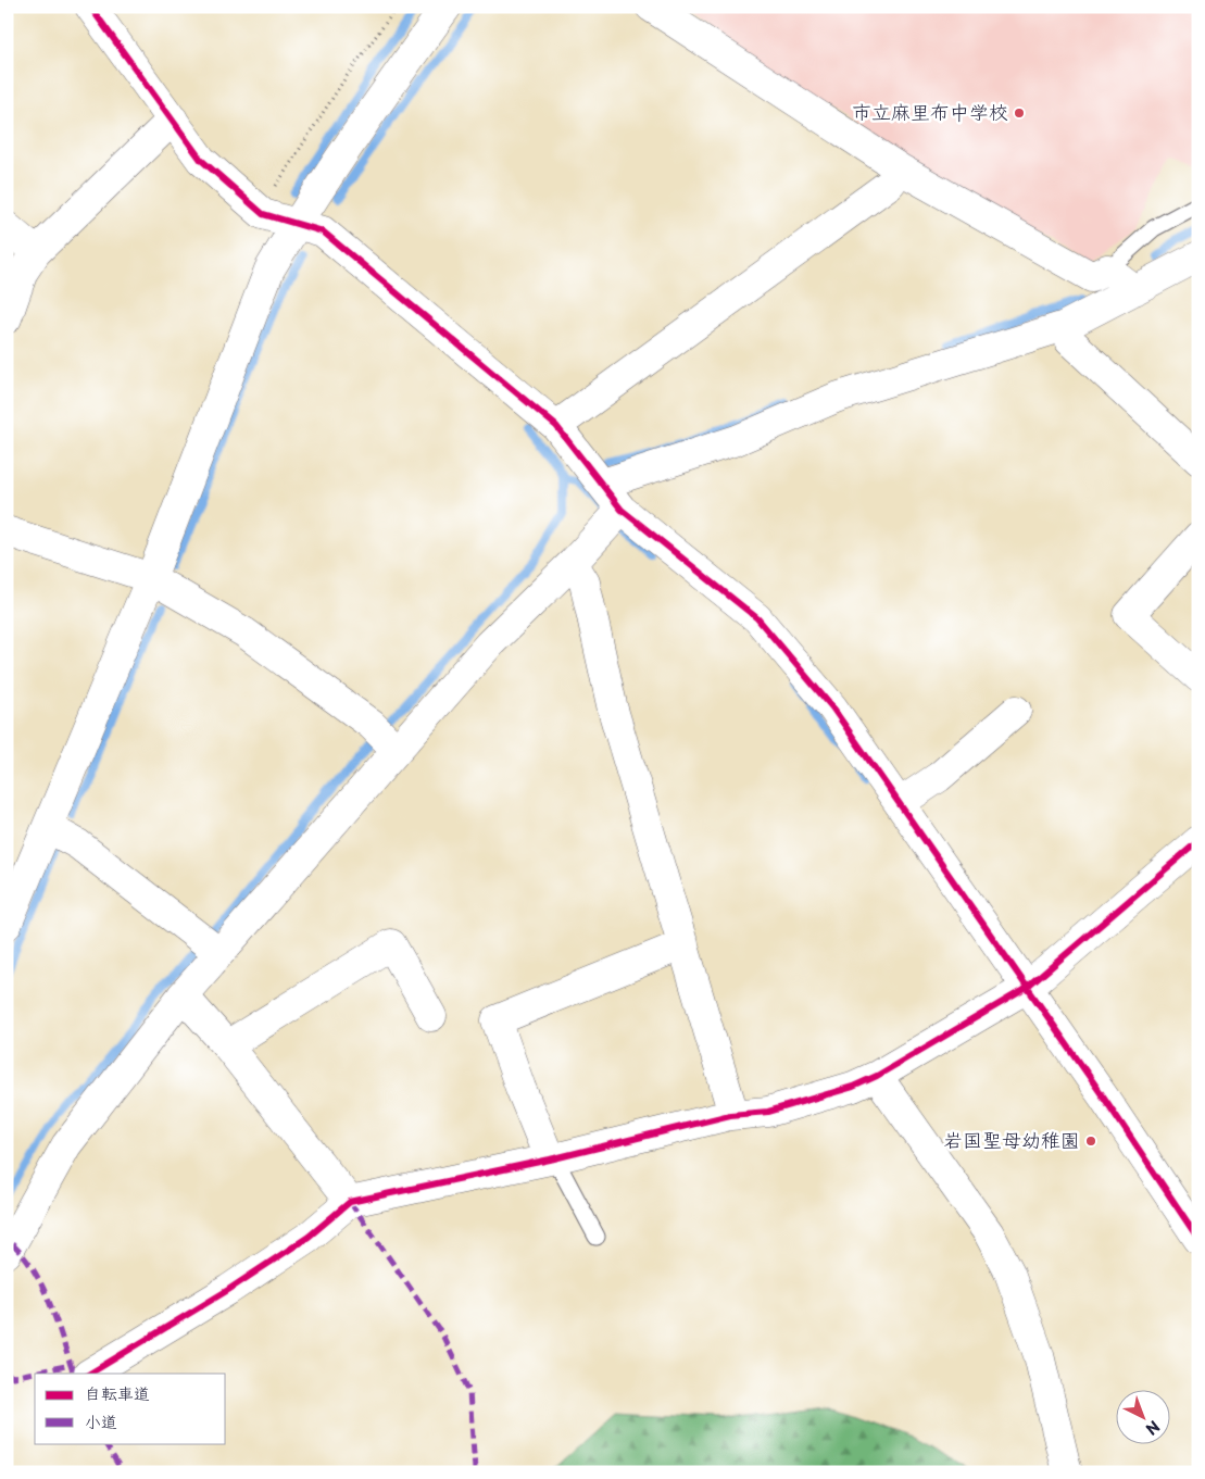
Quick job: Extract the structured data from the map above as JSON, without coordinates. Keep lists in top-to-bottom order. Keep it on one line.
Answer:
{"places":["市立麻里布中学校","岩国聖母幼稚園"],"legend":["自転車道","小道"],"north":"bottom right"}
